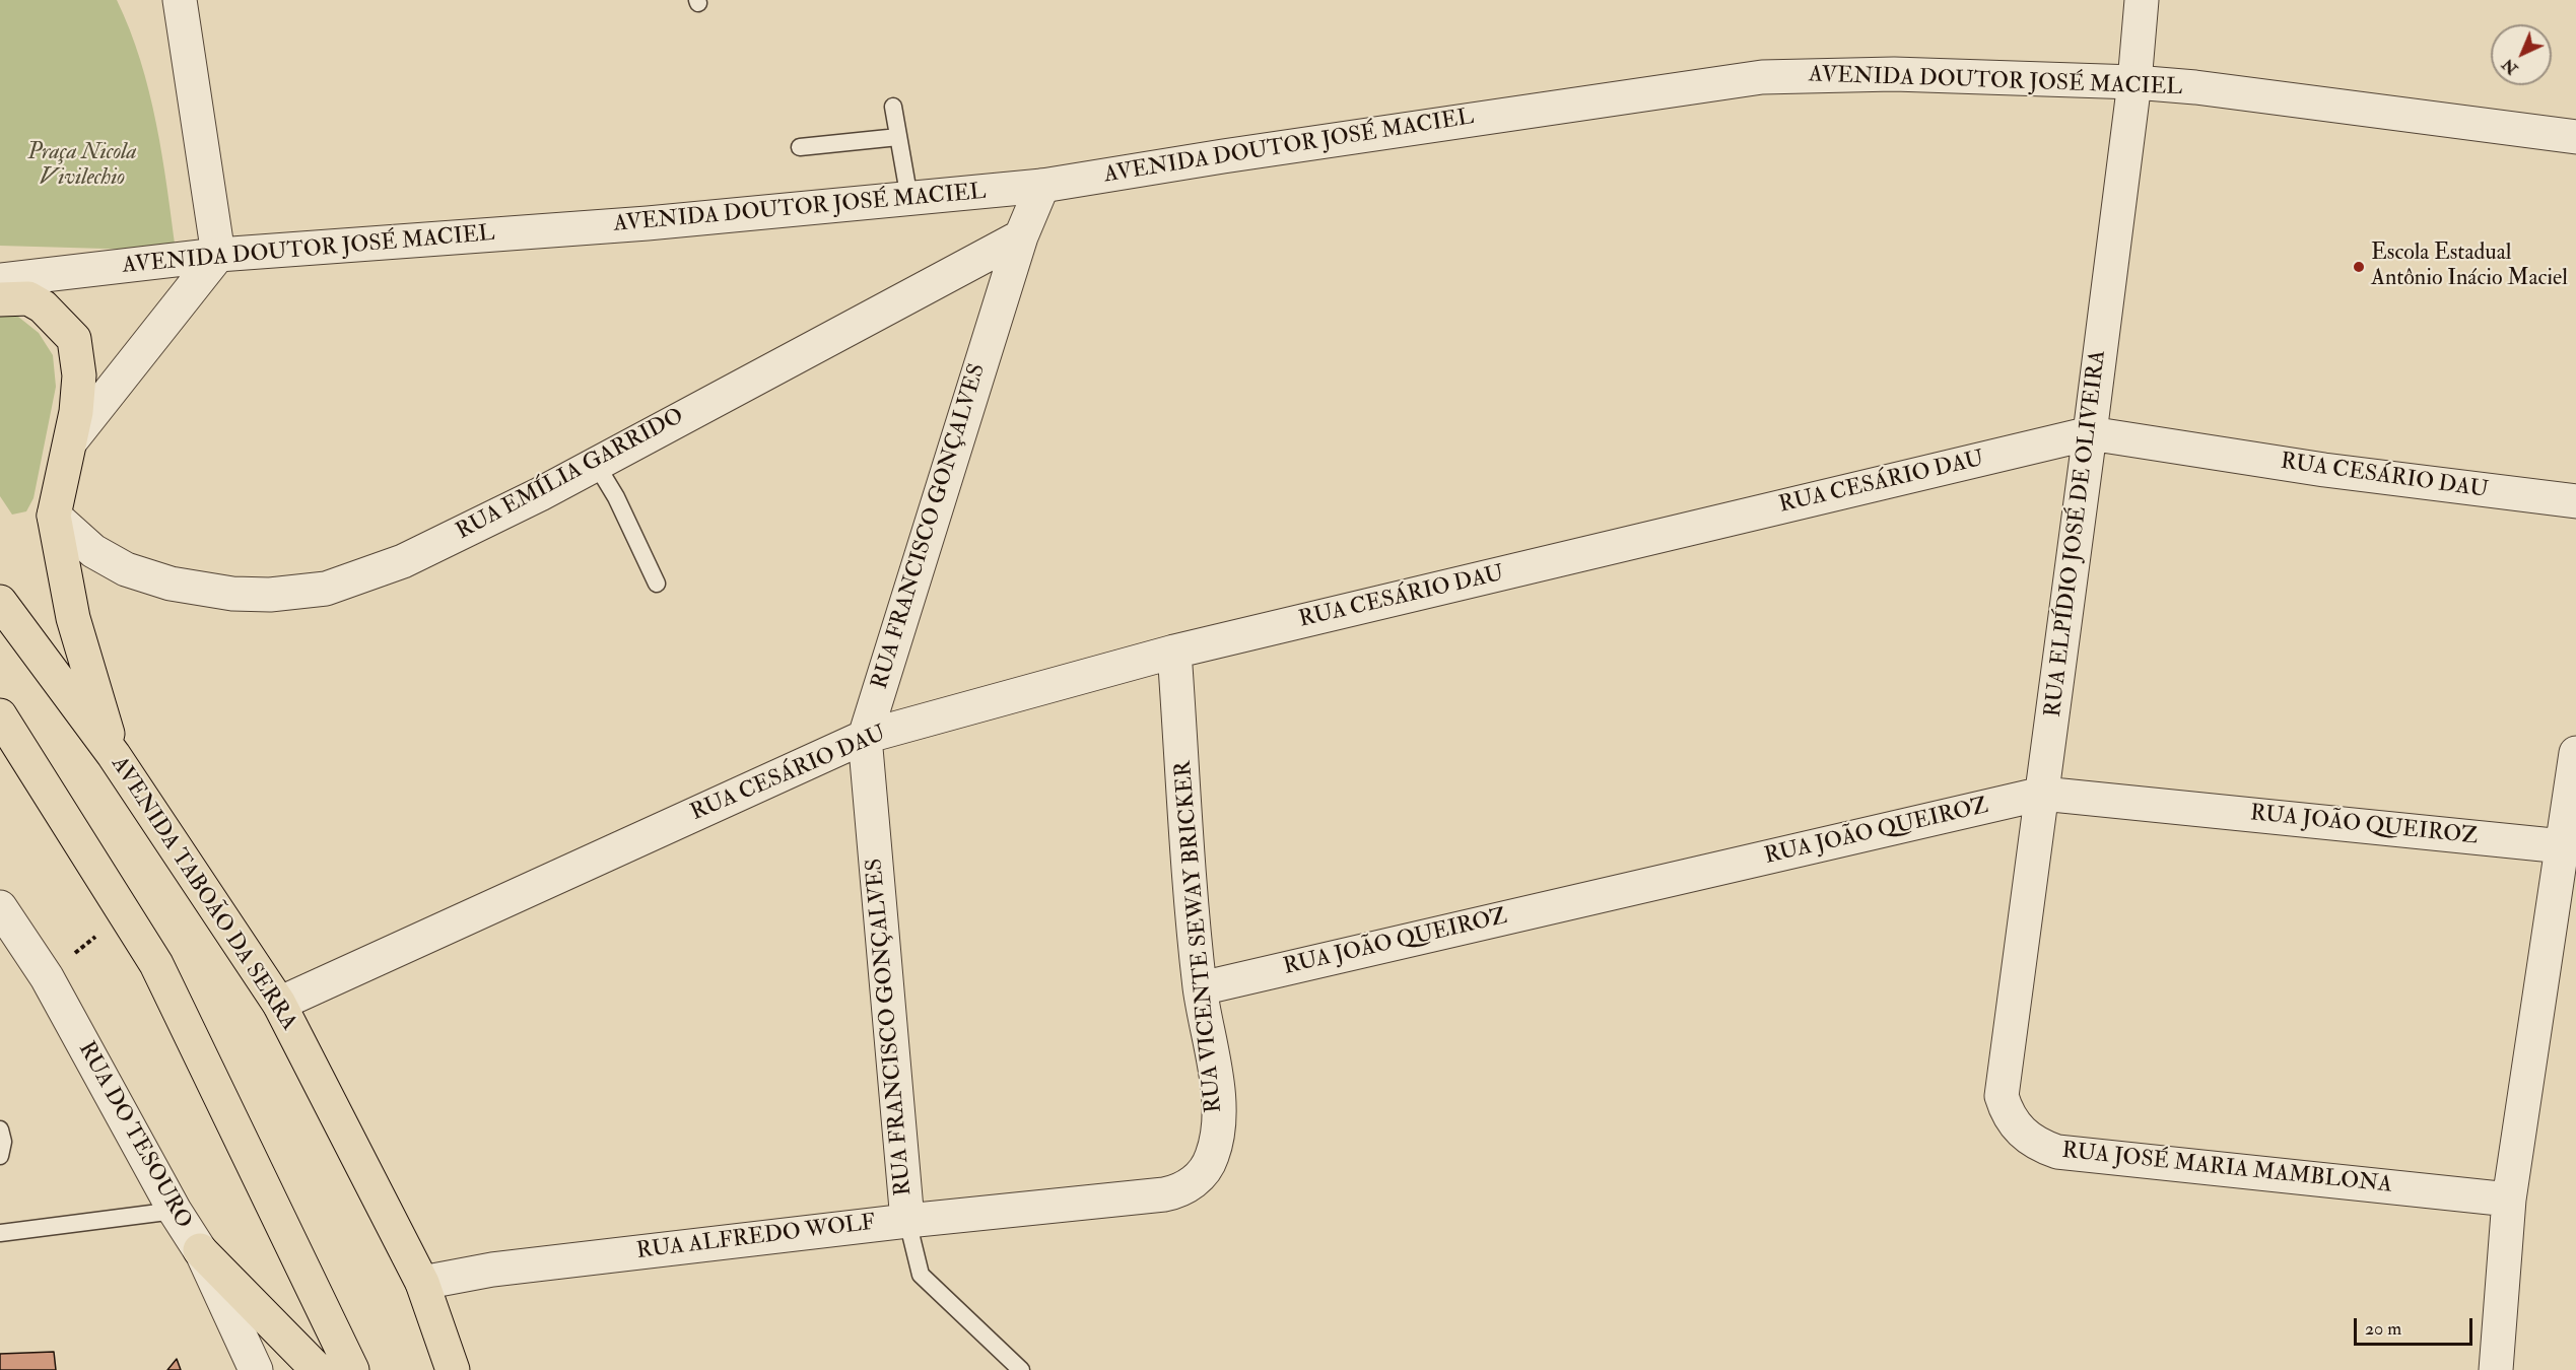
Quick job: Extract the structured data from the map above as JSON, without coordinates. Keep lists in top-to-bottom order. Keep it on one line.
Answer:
{"streets":{"highway":["AVENIDA TABOÃO DA SERRA"],"street":["AVENIDA DOUTOR JOSÉ MACIEL","RUA EMÍLIA GARRIDO","RUA CESÁRIO DAU","RUA FRANCISCO GONÇALVES","RUA ELPÍDIO JOSÉ DE OLIVEIRA","RUA JOÃO QUEIROZ","RUA VICENTE SEWAY BRICKER","RUA DO TESOURO","RUA JOSÉ MARIA MAMBLONA","RUA ALFREDO WOLF"]},"crossings":[["AVENIDA DOUTOR JOSÉ MACIEL","RUA ELPÍDIO JOSÉ DE OLIVEIRA"],["RUA EMÍLIA GARRIDO","RUA FRANCISCO GONÇALVES"],["RUA CESÁRIO DAU","RUA FRANCISCO GONÇALVES"],["RUA CESÁRIO DAU","RUA ELPÍDIO JOSÉ DE OLIVEIRA"],["RUA CESÁRIO DAU","AVENIDA TABOÃO DA SERRA"],["RUA CESÁRIO DAU","RUA VICENTE SEWAY BRICKER"],["RUA FRANCISCO GONÇALVES","RUA ALFREDO WOLF"],["RUA ELPÍDIO JOSÉ DE OLIVEIRA","RUA JOÃO QUEIROZ"],["RUA ELPÍDIO JOSÉ DE OLIVEIRA","RUA JOSÉ MARIA MAMBLONA"],["RUA JOÃO QUEIROZ","RUA VICENTE SEWAY BRICKER"],["AVENIDA TABOÃO DA SERRA","RUA ALFREDO WOLF"],["RUA VICENTE SEWAY BRICKER","RUA ALFREDO WOLF"]],"parks":["Praça Nicola Vivilechio"],"places":["Escola Estadual Antônio Inácio Maciel"],"scale_bar":"20 m","north":"bottom left"}
